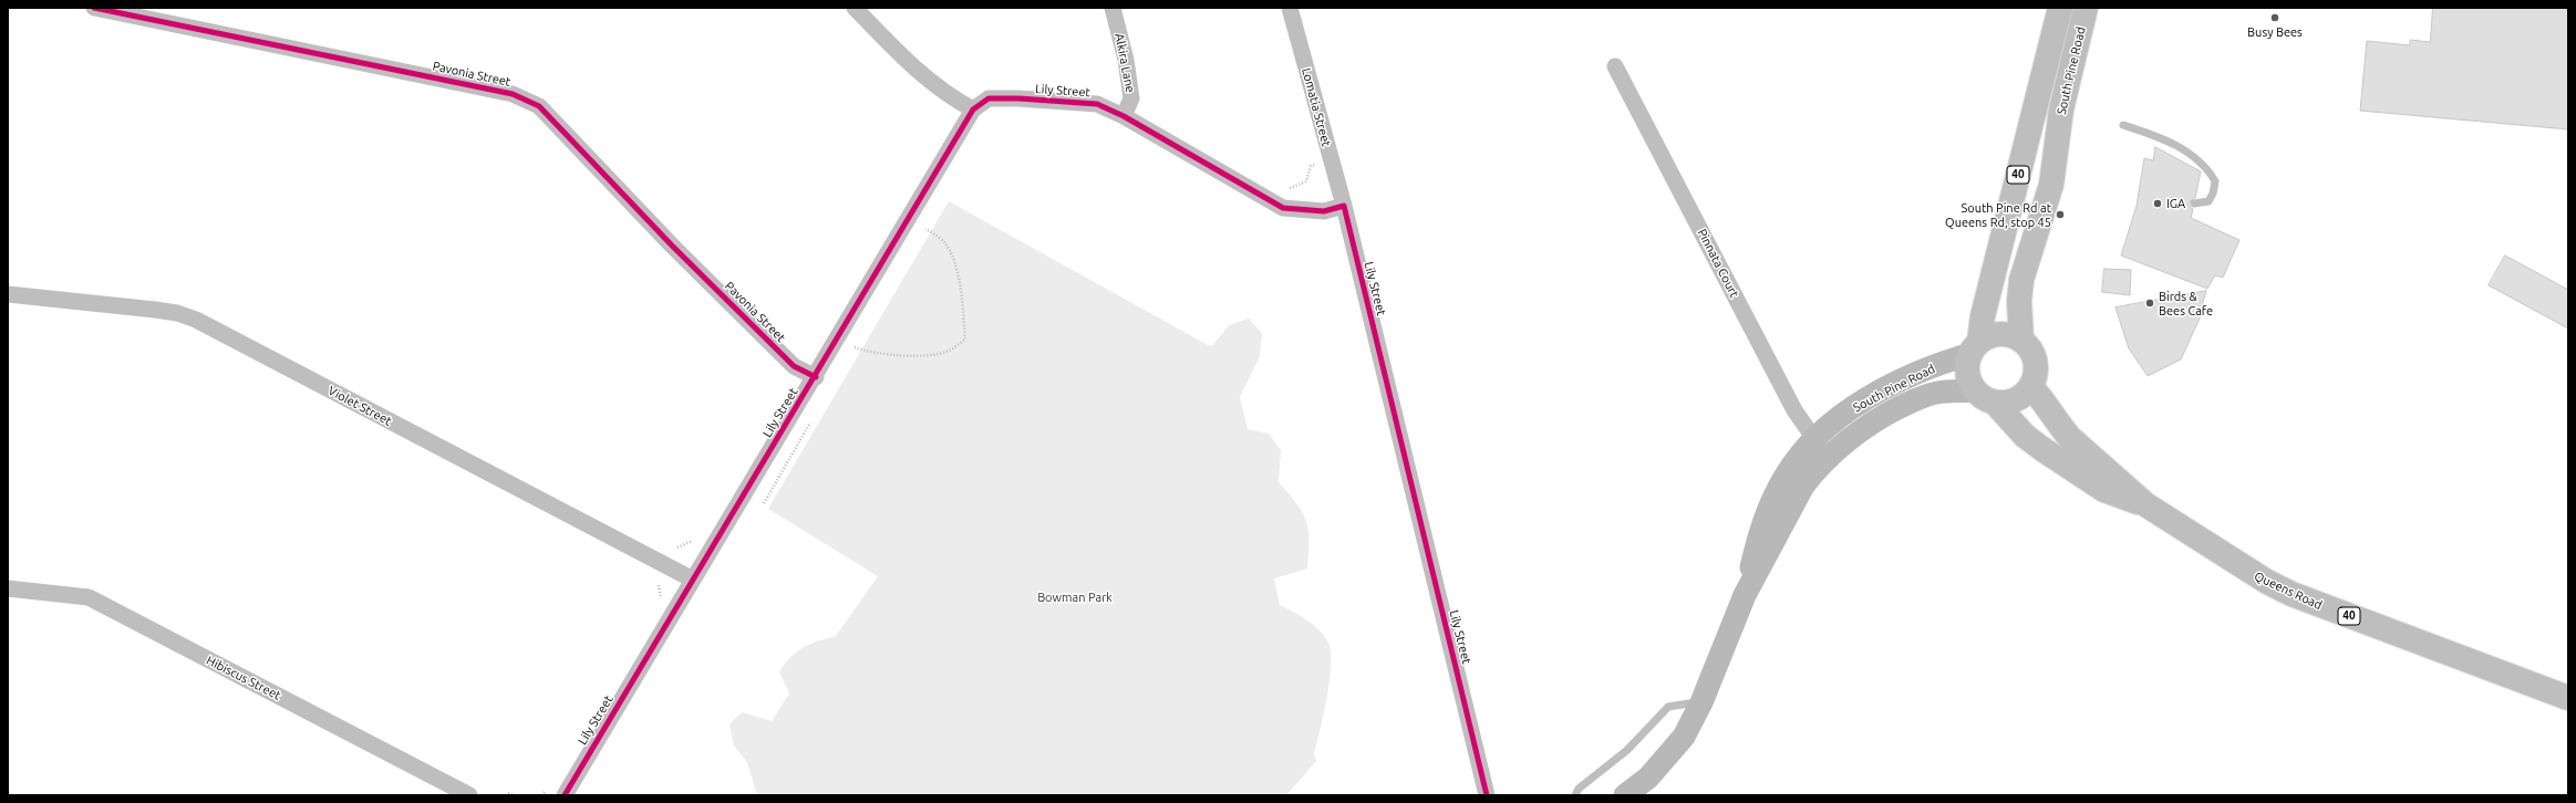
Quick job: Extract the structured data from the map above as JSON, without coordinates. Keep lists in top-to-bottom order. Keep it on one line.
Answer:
{"streets":{"main road":["South Pine Road","40","Queens Road"],"street":["Alkira Lane","Pavonia Street","Lily Street","Lomatia Street","Pinnata Court","Violet Street","Hibiscus Street"]},"crossings":[["Alkira Lane","Lily Street"],["South Pine Road","40"],["South Pine Road","Pinnata Court"],["South Pine Road","Queens Road"],["Pavonia Street","Lily Street"],["Lily Street","Lomatia Street"],["Lily Street","Violet Street"],["40","Queens Road"]],"parks":["Bowman Park"],"places":["Busy Bees","IGA","South Pine Rd at Queens Rd, stop 45","Birds & Bees Cafe"]}
